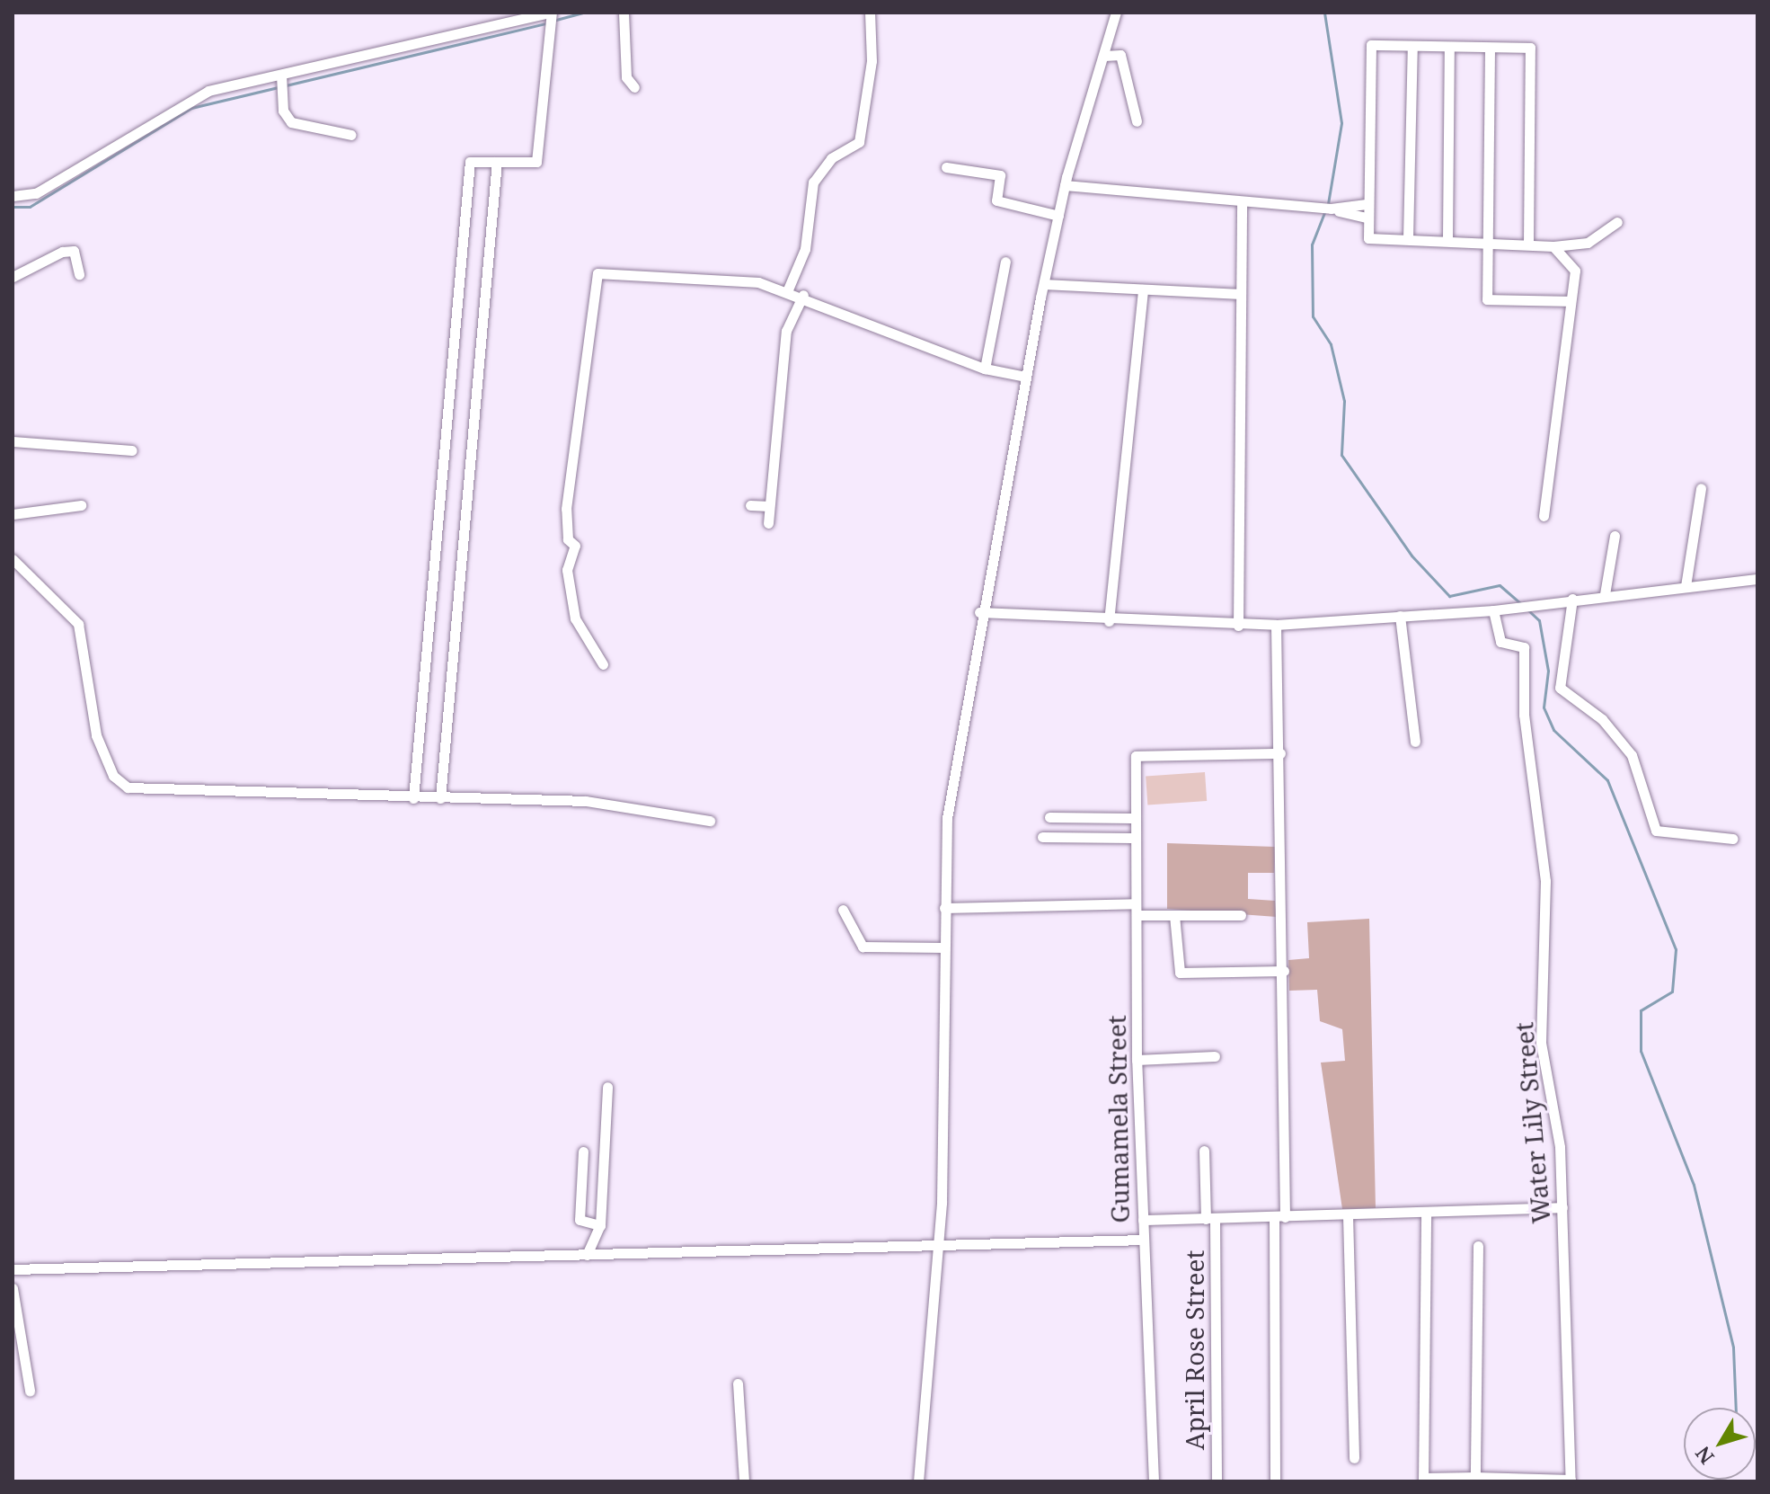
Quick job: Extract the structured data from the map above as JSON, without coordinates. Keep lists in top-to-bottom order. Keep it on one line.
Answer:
{"streets":{"street":["Gumamela Street","Water Lily Street","April Rose Street"]},"north":"bottom left"}
